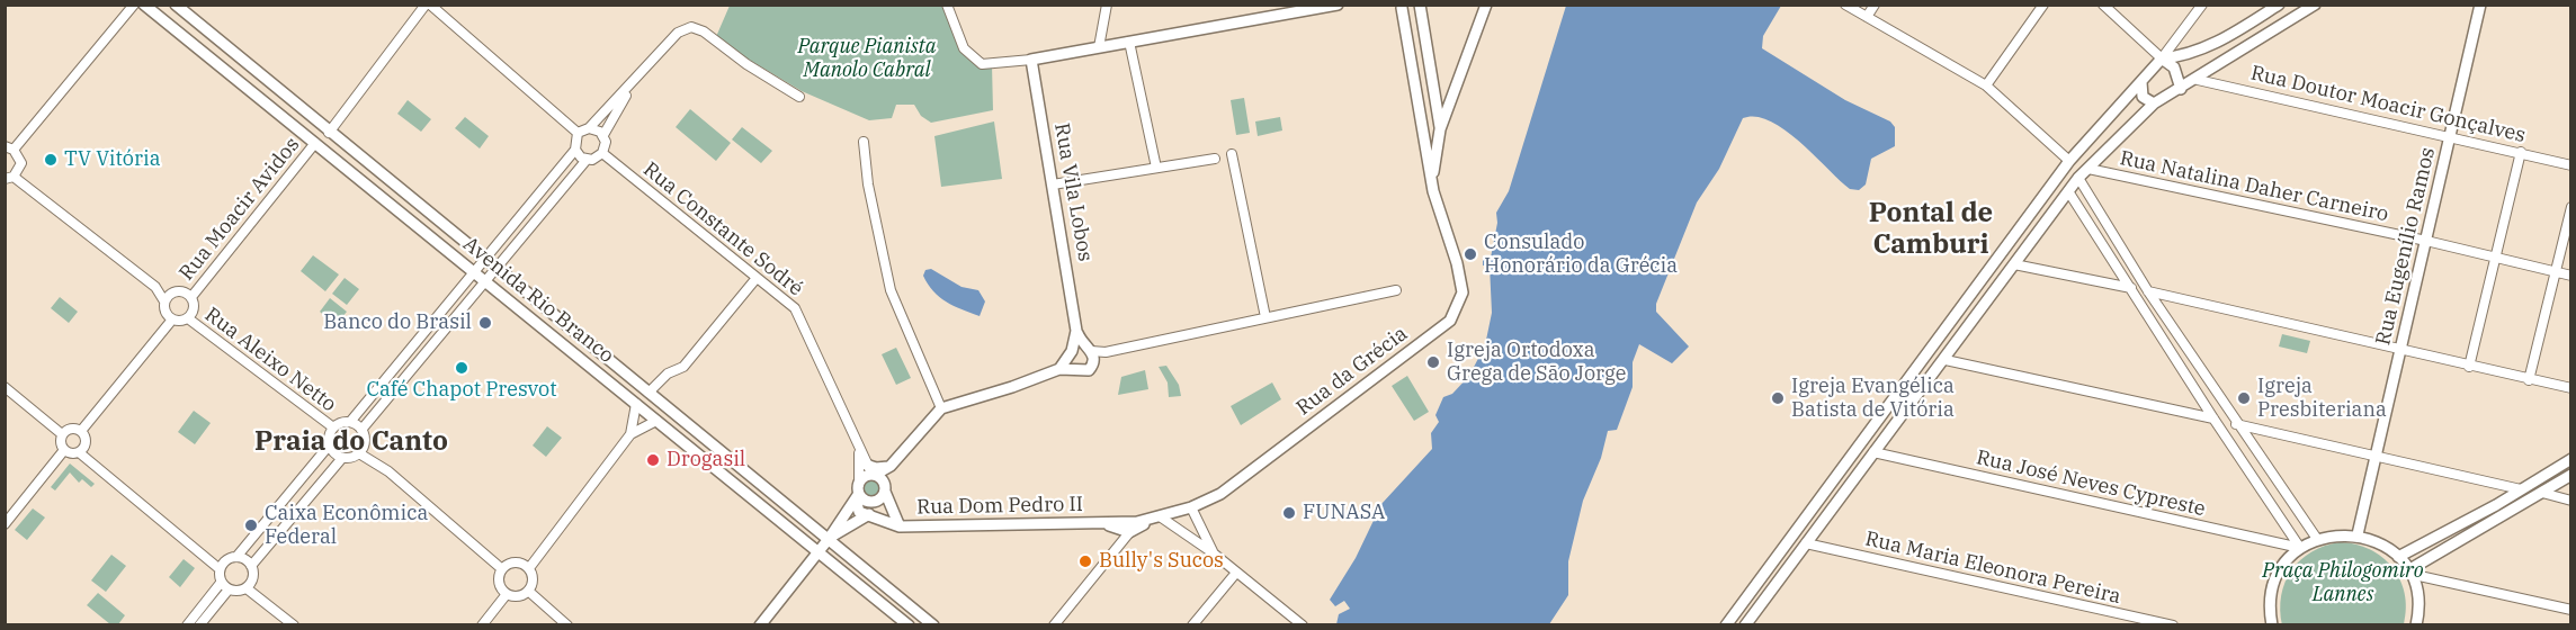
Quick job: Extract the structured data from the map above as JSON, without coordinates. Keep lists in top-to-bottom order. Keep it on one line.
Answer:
{"streets":{"street":["Rua Doutor Moacir Gonçalves","Rua Natalina Daher Carneiro","Rua Vila Lobos","Rua Moacir Avidos","Rua Constante Sodré","Rua Eugenílio Ramos","Avenida Rio Branco","Rua Aleixo Netto","Rua da Grécia","Rua José Neves Cypreste","Rua Dom Pedro II","Rua Maria Eleonora Pereira"]},"crossings":[["Rua Doutor Moacir Gonçalves","Rua Eugenílio Ramos"],["Rua Natalina Daher Carneiro","Rua Eugenílio Ramos"],["Rua Moacir Avidos","Avenida Rio Branco"],["Rua Moacir Avidos","Rua Aleixo Netto"],["Rua Constante Sodré","Rua Dom Pedro II"],["Rua da Grécia","Rua Dom Pedro II"]],"districts":["Pontal de Camburi","Praia do Canto"],"parks":["Parque Pianista Manolo Cabral","Praça Philogomiro Lannes"],"places":["TV Vitória","Consulado Honorário da Grécia","Banco do Brasil","Igreja Ortodoxa Grega de São Jorge","Café Chapot Presvot","Igreja Evangélica Batista de Vitória","Igreja Presbiteriana","Drogasil","FUNASA","Caixa Econômica Federal","Bully's Sucos"]}
